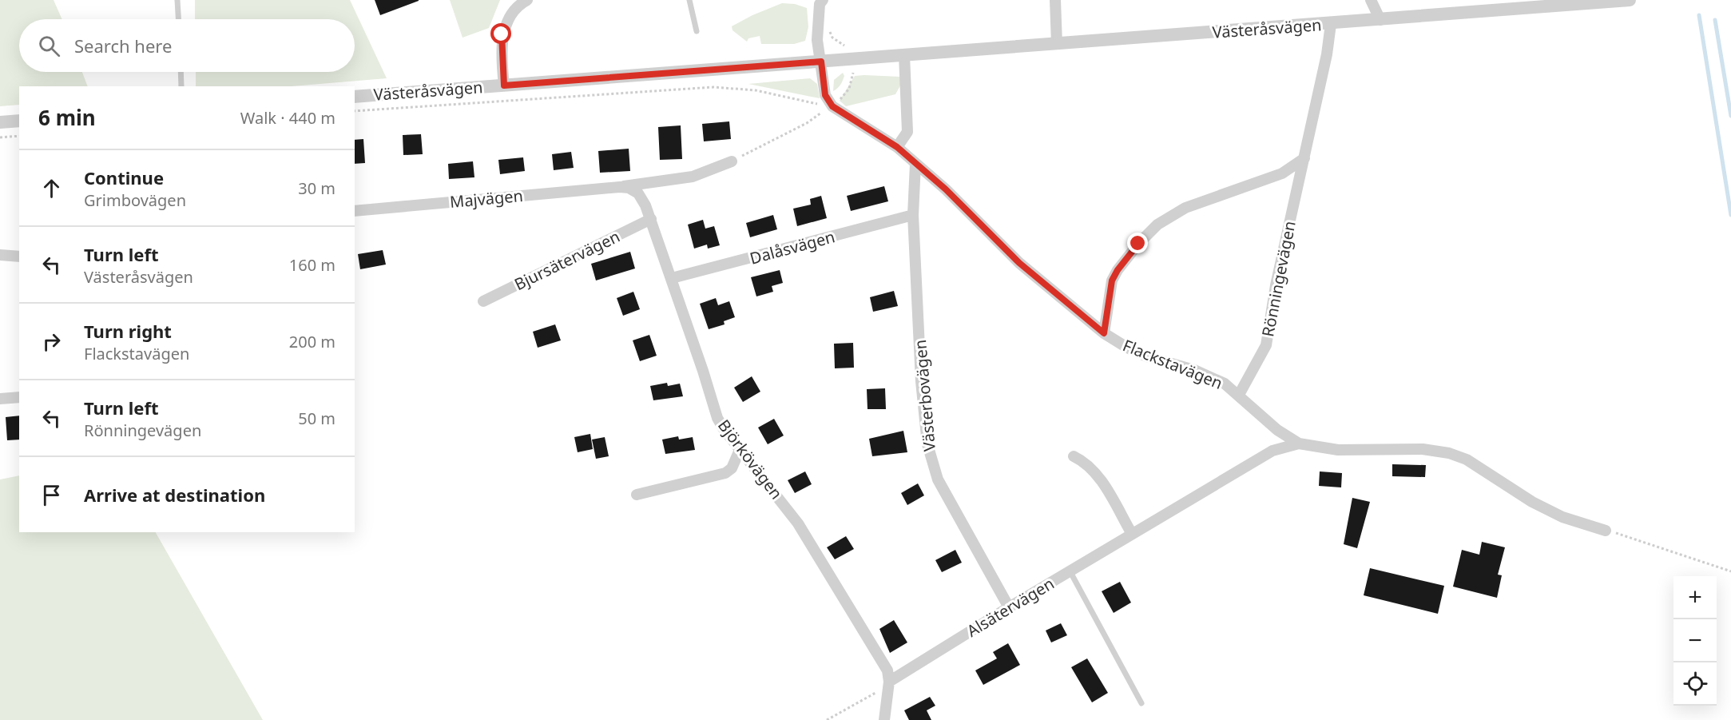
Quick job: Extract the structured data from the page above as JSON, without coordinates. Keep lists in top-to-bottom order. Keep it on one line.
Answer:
{"streets":{"street":["Västeråsvägen","Majvägen","Dalåsvägen","Bjursätervägen","Rönningevägen","Flackstavägen","Västerbovägen","Björkövägen","Alsätervägen"]},"crossings":[["Västeråsvägen","Rönningevägen"],["Västeråsvägen","Flackstavägen"],["Dalåsvägen","Västerbovägen"],["Dalåsvägen","Björkövägen"],["Bjursätervägen","Björkövägen"],["Rönningevägen","Flackstavägen"],["Flackstavägen","Västerbovägen"],["Flackstavägen","Alsätervägen"],["Västerbovägen","Alsätervägen"],["Björkövägen","Alsätervägen"]],"page":{"search":"Search here","heading":["6 min","Walk · 440 m"],"list":[["Continue","Grimbovägen","30 m"],["Turn left","Västeråsvägen","160 m"],["Turn right","Flackstavägen","200 m"],["Turn left","Rönningevägen","50 m"],"Arrive at destination"],"map_buttons":["+","−"]}}
